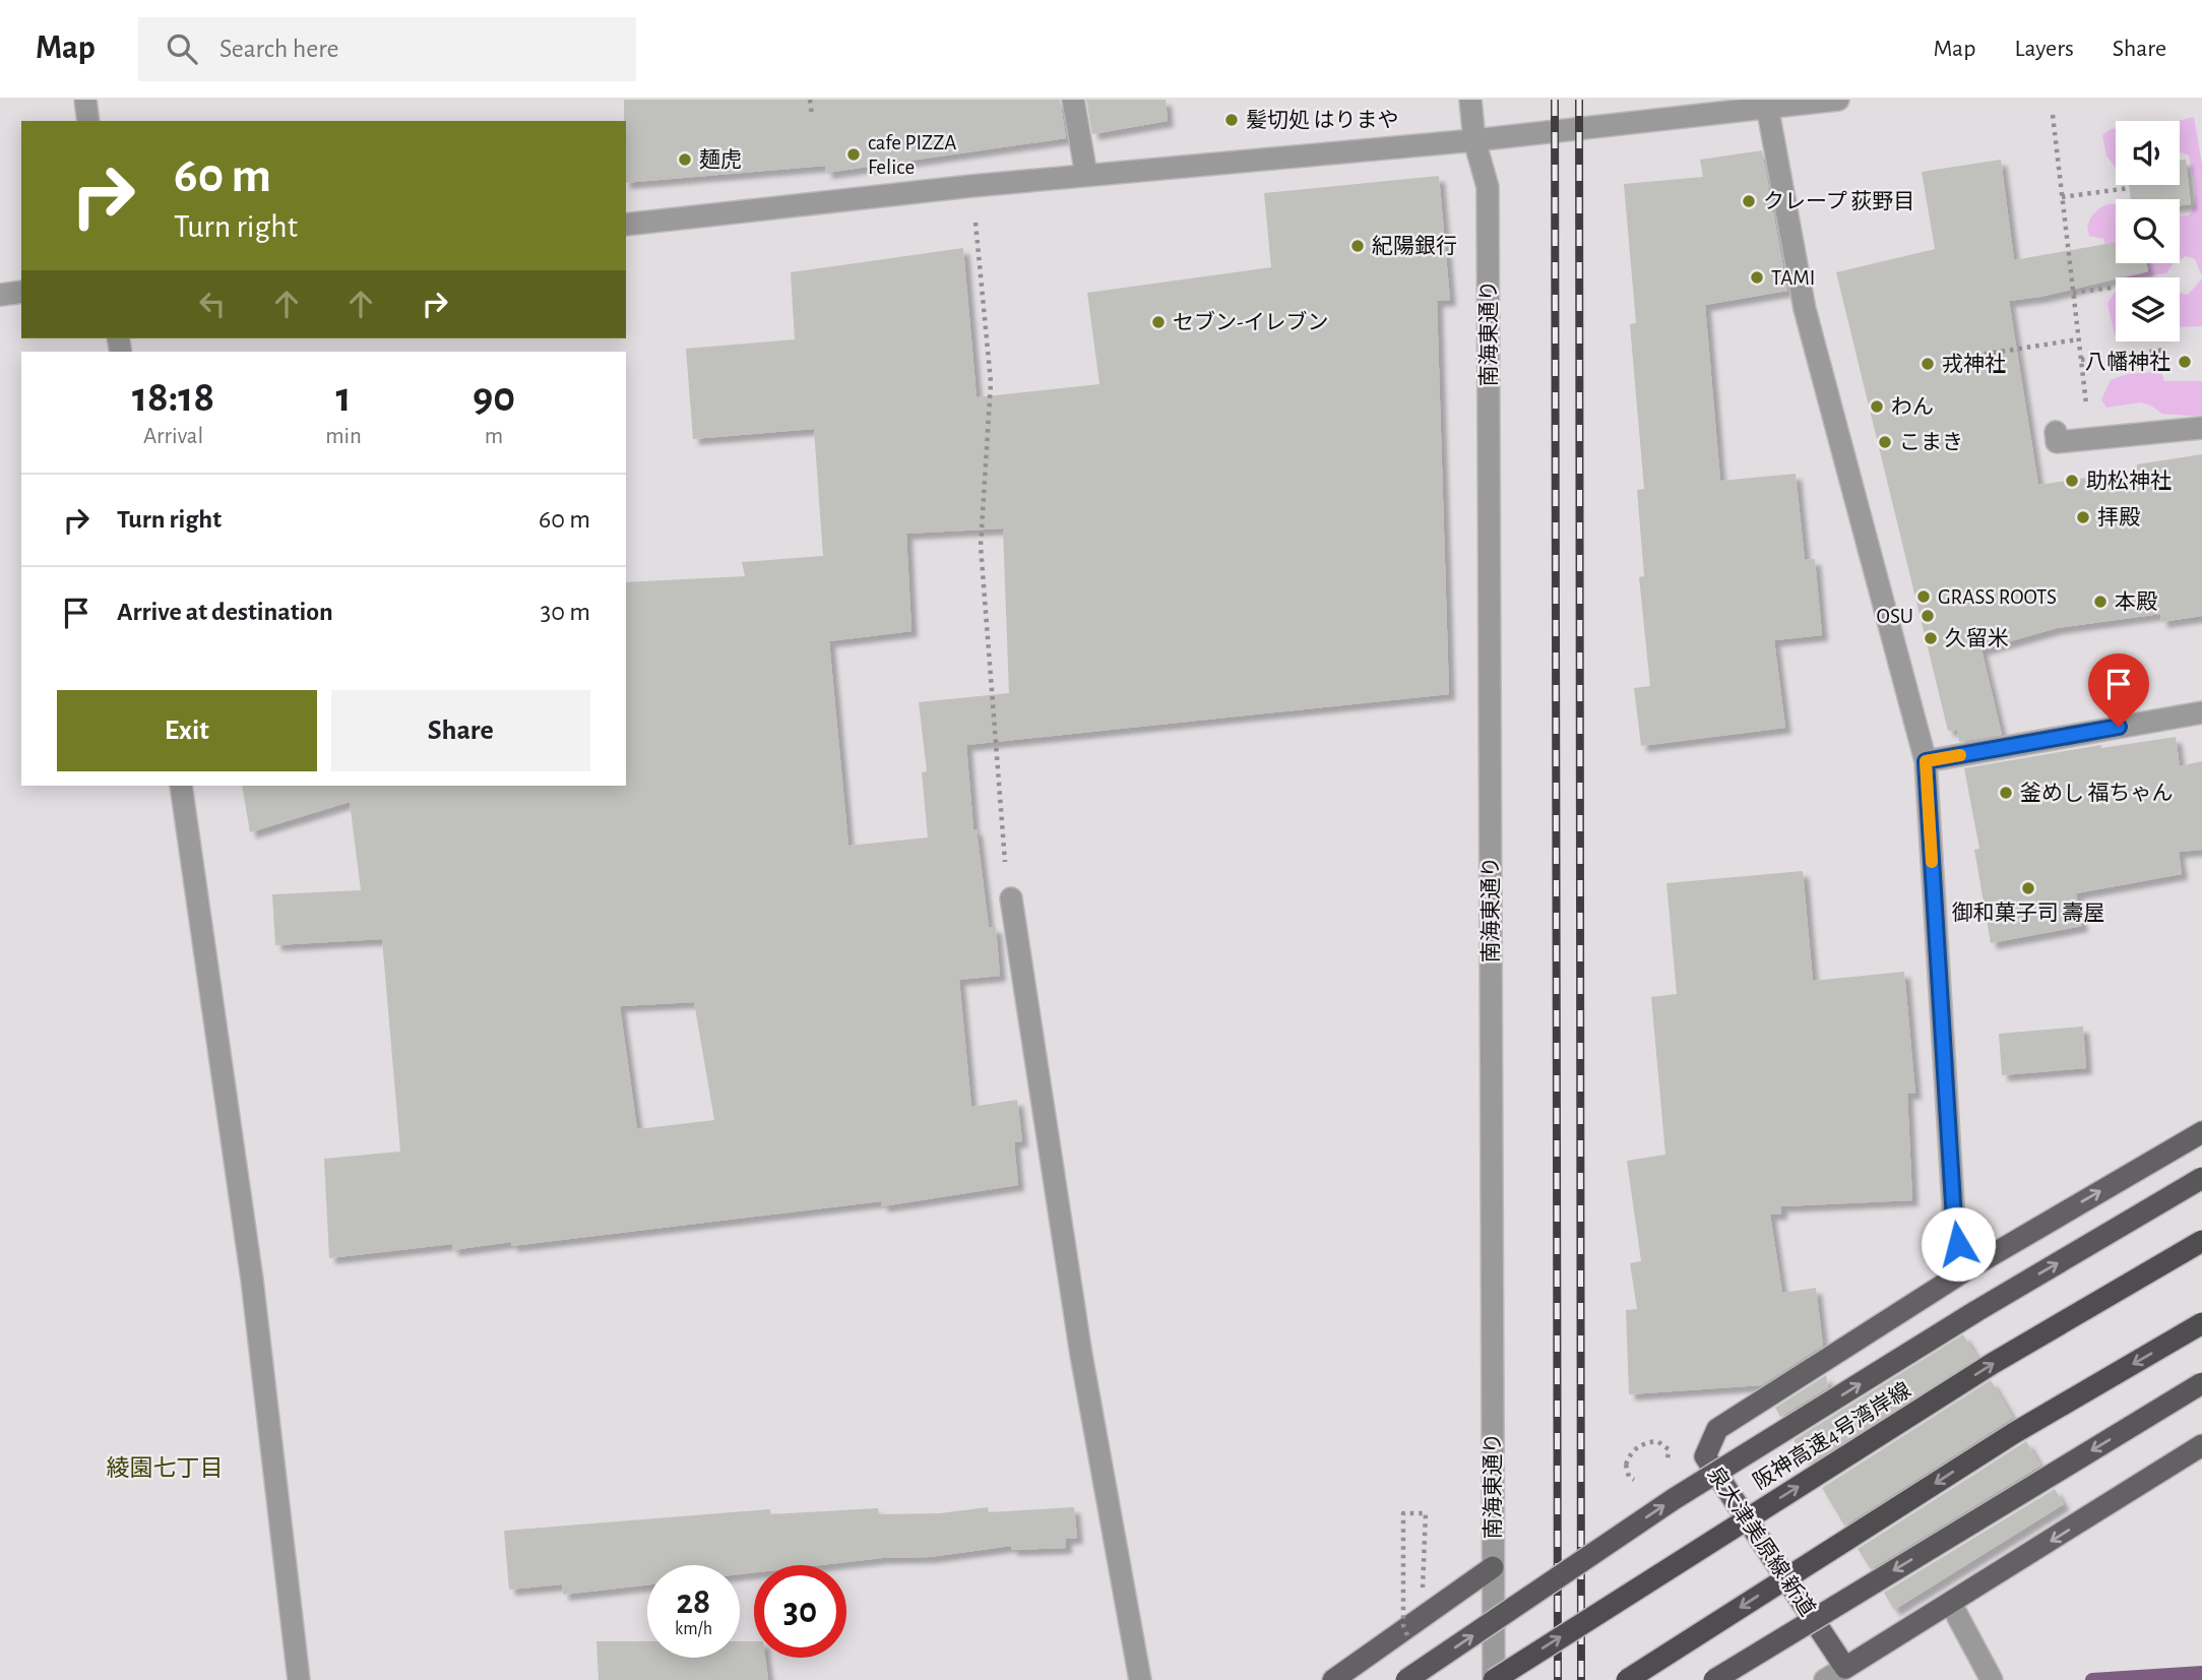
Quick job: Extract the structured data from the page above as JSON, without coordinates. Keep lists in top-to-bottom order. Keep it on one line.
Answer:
{"streets":{"highway":["阪神高速4号湾岸線"],"main road":["泉大津美原線 新道"],"street":["南海東通り"]},"crossings":[["南海東通り","阪神高速4号湾岸線"]],"districts":["綾園七丁目"],"places":["髪切処 はりまや","cafe PIZZA Felice","麺虎","クレープ 荻野目","紀陽銀行","TAMI","セブン-イレブン","八幡神社","戎神社","わん","こまき","助松神社","拝殿","GRASS ROOTS","本殿","OSU","久留米","釜めし 福ちゃん","御和菓子司 壽屋"],"page":{"header":"Map","search":"Search here","nav":["Map","Layers","Share"],"turn":["60 m","Turn right"],"eta":["18:18","Arrival","1","min","90","m"],"list":[{"name":"Turn right","value":"60 m"},{"name":"Arrive at destination","value":"30 m"}],"buttons":["Exit","Share"],"speed":"28 km/h","limit":"30"}}
